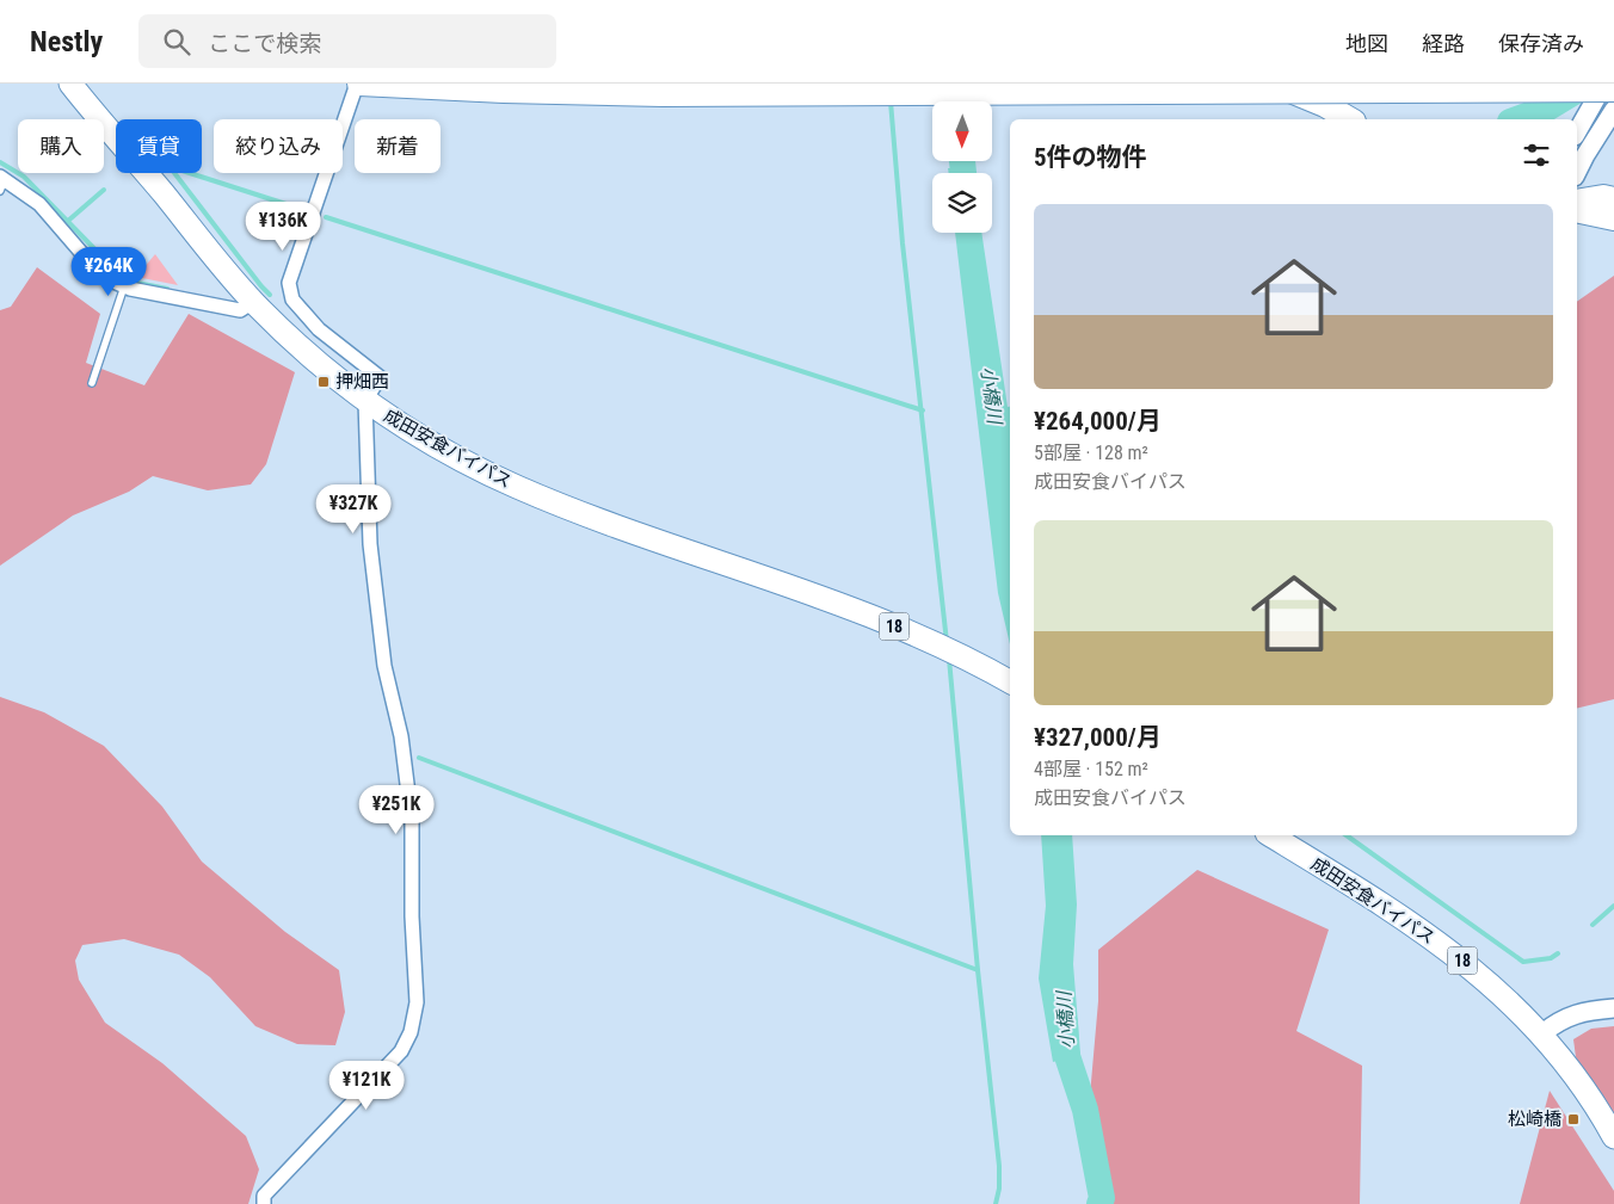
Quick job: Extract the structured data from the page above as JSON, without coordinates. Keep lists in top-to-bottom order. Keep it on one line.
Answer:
{"streets":{"main road":["成田安食バイパス","18"]},"water":["小橋川"],"places":{"transit":["押畑西","松崎橋"]},"north":"bottom","page":{"header":"Nestly","search":"ここで検索","nav":["地図","経路","保存済み"],"chip":["購入","賃貸","絞り込み","新着"],"heading":"5件の物件","list":[{"name":"¥264,000/月","note":"5部屋 · 128 m² · 成田安食バイパス"},{"name":"¥327,000/月","note":"4部屋 · 152 m² · 成田安食バイパス"}],"price":["¥136K","¥264K","¥327K","¥251K","¥121K"]}}
